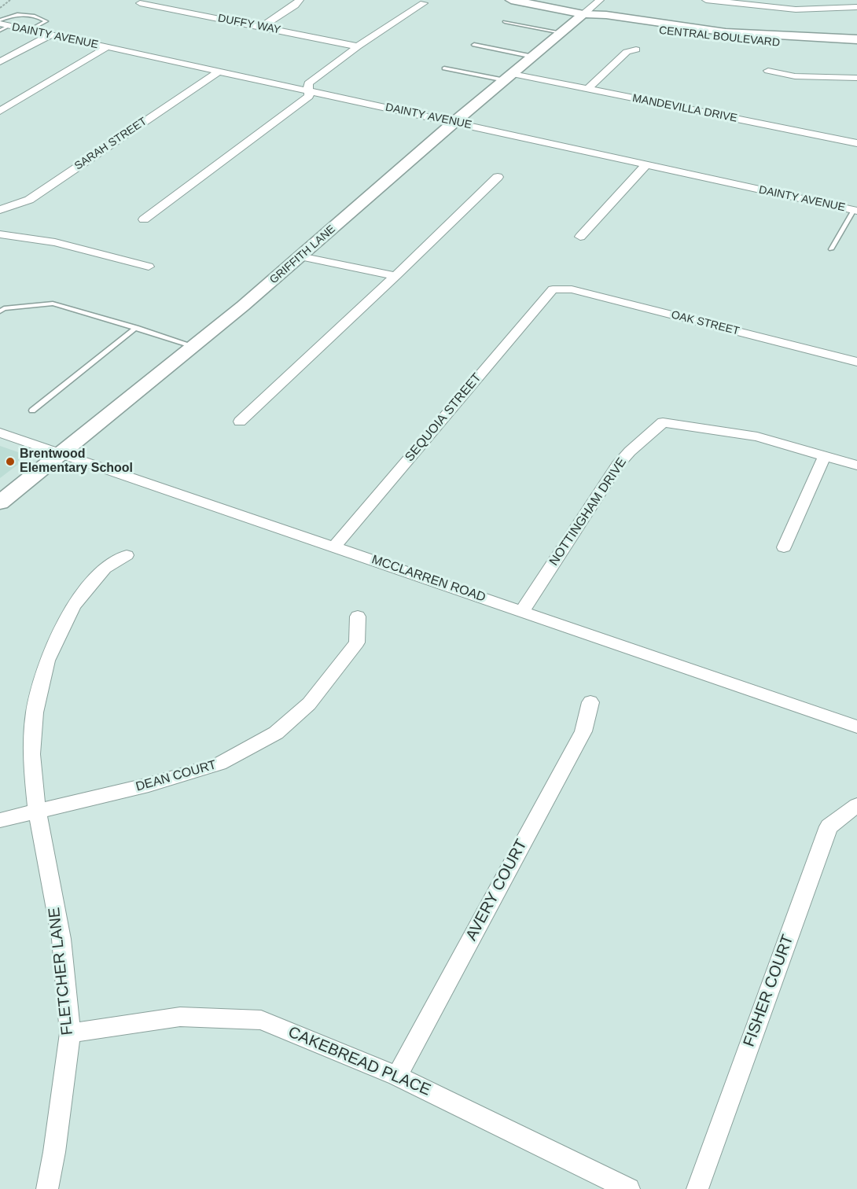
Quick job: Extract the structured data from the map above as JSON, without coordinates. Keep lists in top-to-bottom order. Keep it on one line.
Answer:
{"streets":{"street":["DUFFY WAY","DAINTY AVENUE","CENTRAL BOULEVARD","MANDEVILLA DRIVE","SARAH STREET","GRIFFITH LANE","OAK STREET","SEQUOIA STREET","NOTTINGHAM DRIVE","MCCLARREN ROAD","DEAN COURT","AVERY COURT","FLETCHER LANE","FISHER COURT","CAKEBREAD PLACE"]},"crossings":[["DAINTY AVENUE","SARAH STREET"],["DAINTY AVENUE","GRIFFITH LANE"],["CENTRAL BOULEVARD","GRIFFITH LANE"],["MANDEVILLA DRIVE","GRIFFITH LANE"],["GRIFFITH LANE","MCCLARREN ROAD"],["OAK STREET","SEQUOIA STREET"],["SEQUOIA STREET","MCCLARREN ROAD"],["NOTTINGHAM DRIVE","MCCLARREN ROAD"],["DEAN COURT","FLETCHER LANE"],["AVERY COURT","CAKEBREAD PLACE"],["FLETCHER LANE","CAKEBREAD PLACE"]],"places":["Brentwood Elementary School"]}
